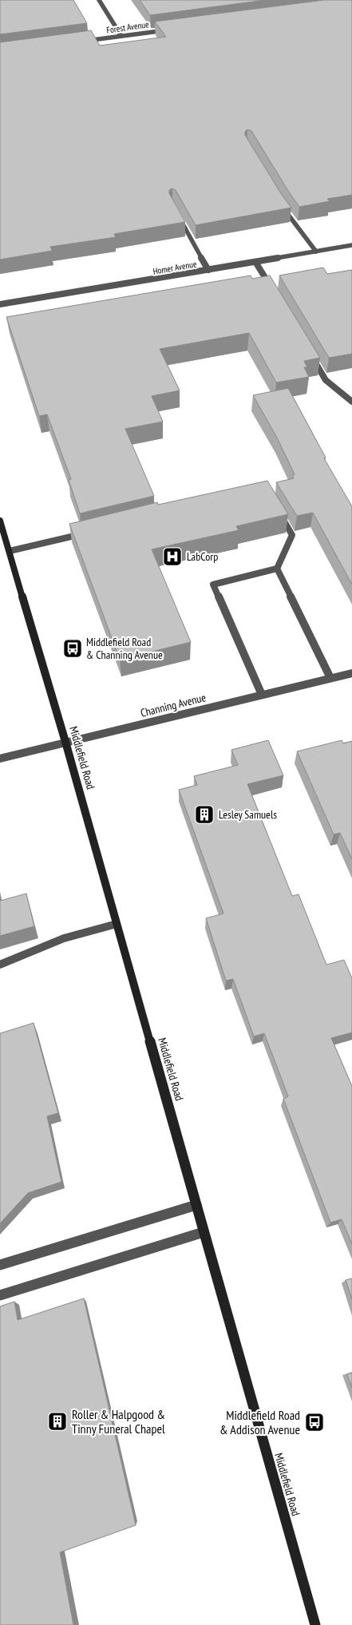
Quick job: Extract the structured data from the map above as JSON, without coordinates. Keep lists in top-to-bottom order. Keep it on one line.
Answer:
{"streets":{"main road":["Middlefield Road"],"street":["Forest Avenue","Homer Avenue","Channing Avenue"]},"crossings":[["Channing Avenue","Middlefield Road"]],"places":{"hospital":["LabCorp"],"bus stop":["Middlefield Road & Channing Avenue","Middlefield Road & Addison Avenue"],"building":["Lesley Samuels","Roller & Halpgood & Tinny Funeral Chapel"]}}
